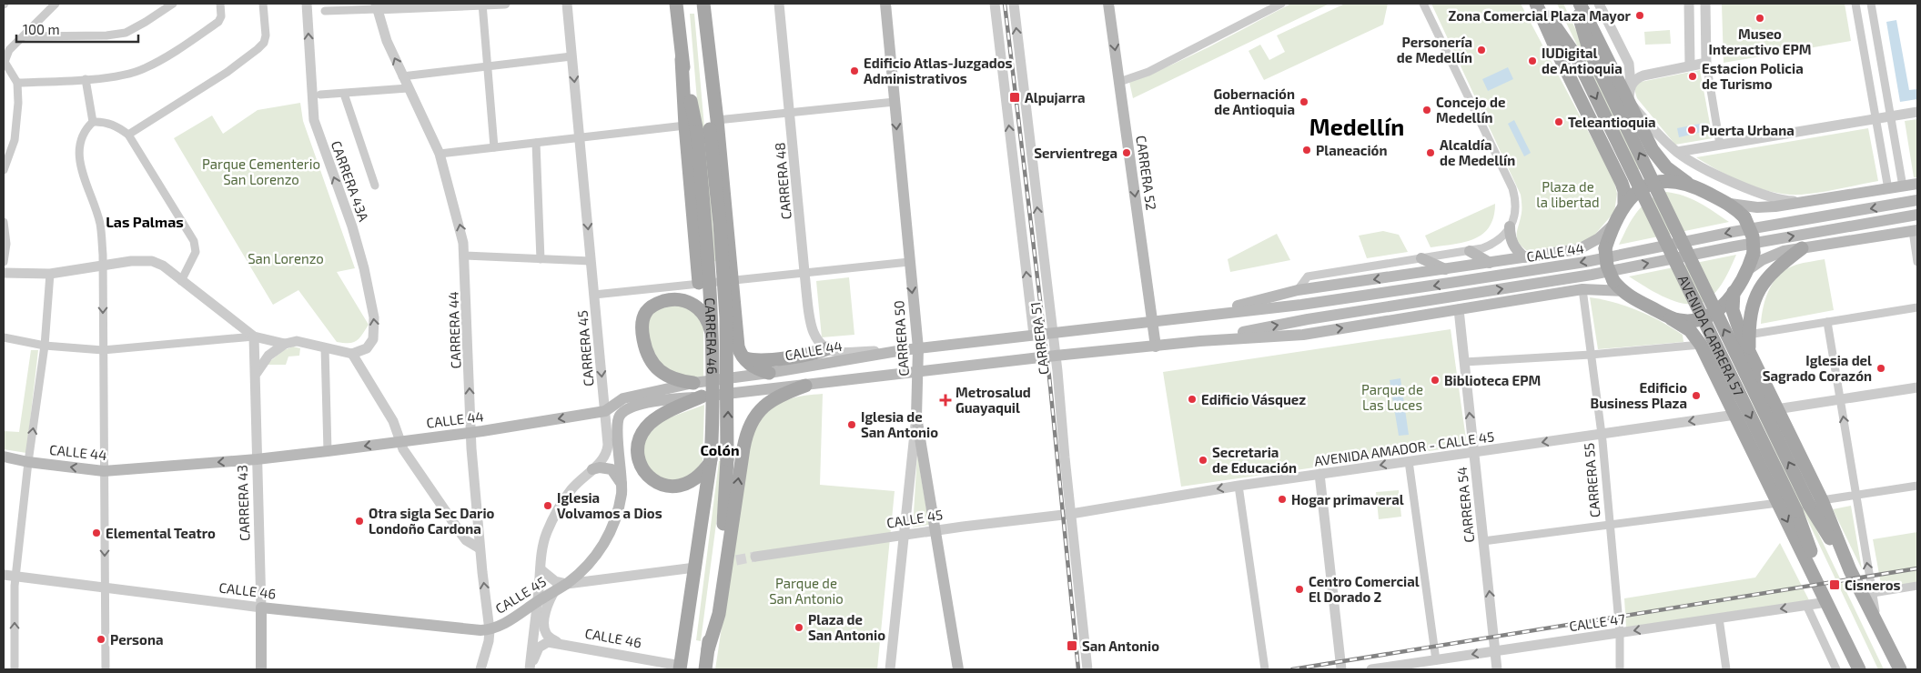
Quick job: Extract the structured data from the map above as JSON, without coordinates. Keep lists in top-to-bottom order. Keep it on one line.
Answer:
{"streets":{"main road":["CARRERA 52","CALLE 44","CARRERA 46","AVENIDA CARRERA 57","CARRERA 50","CARRERA 43","CALLE 45","CALLE 46"],"street":["CARRERA 43A","CARRERA 48","CARRERA 44","CARRERA 51","CARRERA 45","AVENIDA AMADOR - CALLE 45","CARRERA 55","CARRERA 54","CALLE 47"]},"crossings":[["CARRERA 52","CALLE 44"],["CARRERA 48","CALLE 44"],["CALLE 44","CARRERA 44"],["CALLE 44","CARRERA 46"],["CALLE 44","AVENIDA CARRERA 57"],["CALLE 44","CARRERA 50"],["CALLE 44","CARRERA 51"],["CALLE 44","CARRERA 45"],["CALLE 44","CARRERA 55"],["CALLE 44","CARRERA 43"],["CALLE 44","CARRERA 54"],["CARRERA 44","CALLE 45"],["CARRERA 44","CALLE 46"],["CARRERA 46","CALLE 45"],["CARRERA 46","CALLE 46"],["AVENIDA CARRERA 57","AVENIDA AMADOR - CALLE 45"],["AVENIDA CARRERA 57","CALLE 47"],["CARRERA 50","CALLE 45"],["CARRERA 51","AVENIDA AMADOR - CALLE 45"],["CARRERA 51","CALLE 45"],["CARRERA 45","CALLE 45"],["CARRERA 45","CALLE 46"],["AVENIDA AMADOR - CALLE 45","CARRERA 55"],["AVENIDA AMADOR - CALLE 45","CARRERA 54"],["AVENIDA AMADOR - CALLE 45","CALLE 45"],["CARRERA 55","CALLE 47"],["CARRERA 43","CALLE 46"],["CARRERA 54","CALLE 47"],["CALLE 45","CALLE 46"]],"one_way":["CARRERA 52","CARRERA 50","CARRERA 51","CALLE 47"],"districts":["Medellín","Las Palmas","Colón"],"parks":["Parque Cementerio San Lorenzo","Plaza de la libertad","San Lorenzo","Parque de Las Luces","Parque de San Antonio"],"places":{"other":["Zona Comercial Plaza Mayor","Museo Interactivo EPM","Personería de Medellín","IUDigital de Antioquia","Edificio Atlas-Juzgados Administrativos","Estacion Policia de Turismo","Gobernación de Antioquia","Concejo de Medellín","Teleantioquia","Puerta Urbana","Planeación","Servientrega","Alcaldía de Medellín","Iglesia del Sagrado Corazón","Biblioteca EPM","Edificio Business Plaza","Edificio Vásquez","Iglesia de San Antonio","Secretaria de Educación","Hogar primaveral","Iglesia Volvamos a Dios","Otra sigla Sec Dario Londoño Cardona","Elemental Teatro","Centro Comercial El Dorado 2","Plaza de San Antonio","Persona"],"transit":["Alpujarra","Cisneros","San Antonio"],"health":["Metrosalud Guayaquil"]},"scale_bar":"100 m"}
